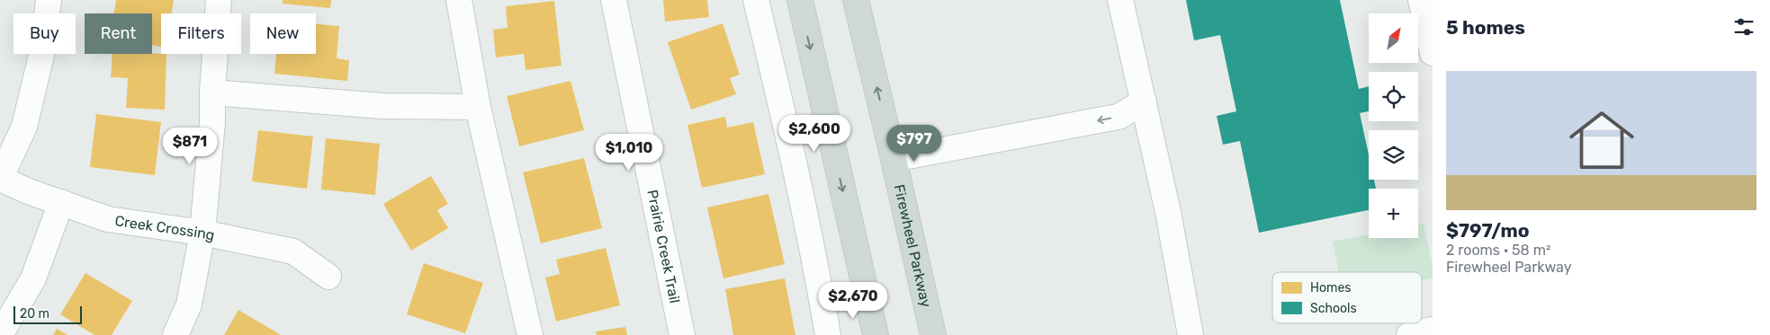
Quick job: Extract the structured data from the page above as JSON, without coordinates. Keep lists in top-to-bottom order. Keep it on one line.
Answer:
{"streets":{"main road":["Firewheel Parkway"],"street":["Creek Crossing","Prairie Creek Trail"]},"legend":["Homes","Schools"],"scale_bar":"20 m","north":"top right","page":{"heading":"5 homes","map_buttons":"+","chip":["Buy","Rent","Filters","New"],"list":[{"name":"$797/mo","note":"2 rooms · 58 m² · Firewheel Parkway"}],"price":["$2,600","$797","$871","$1,010","$2,670"],"scale":"20 m"}}
